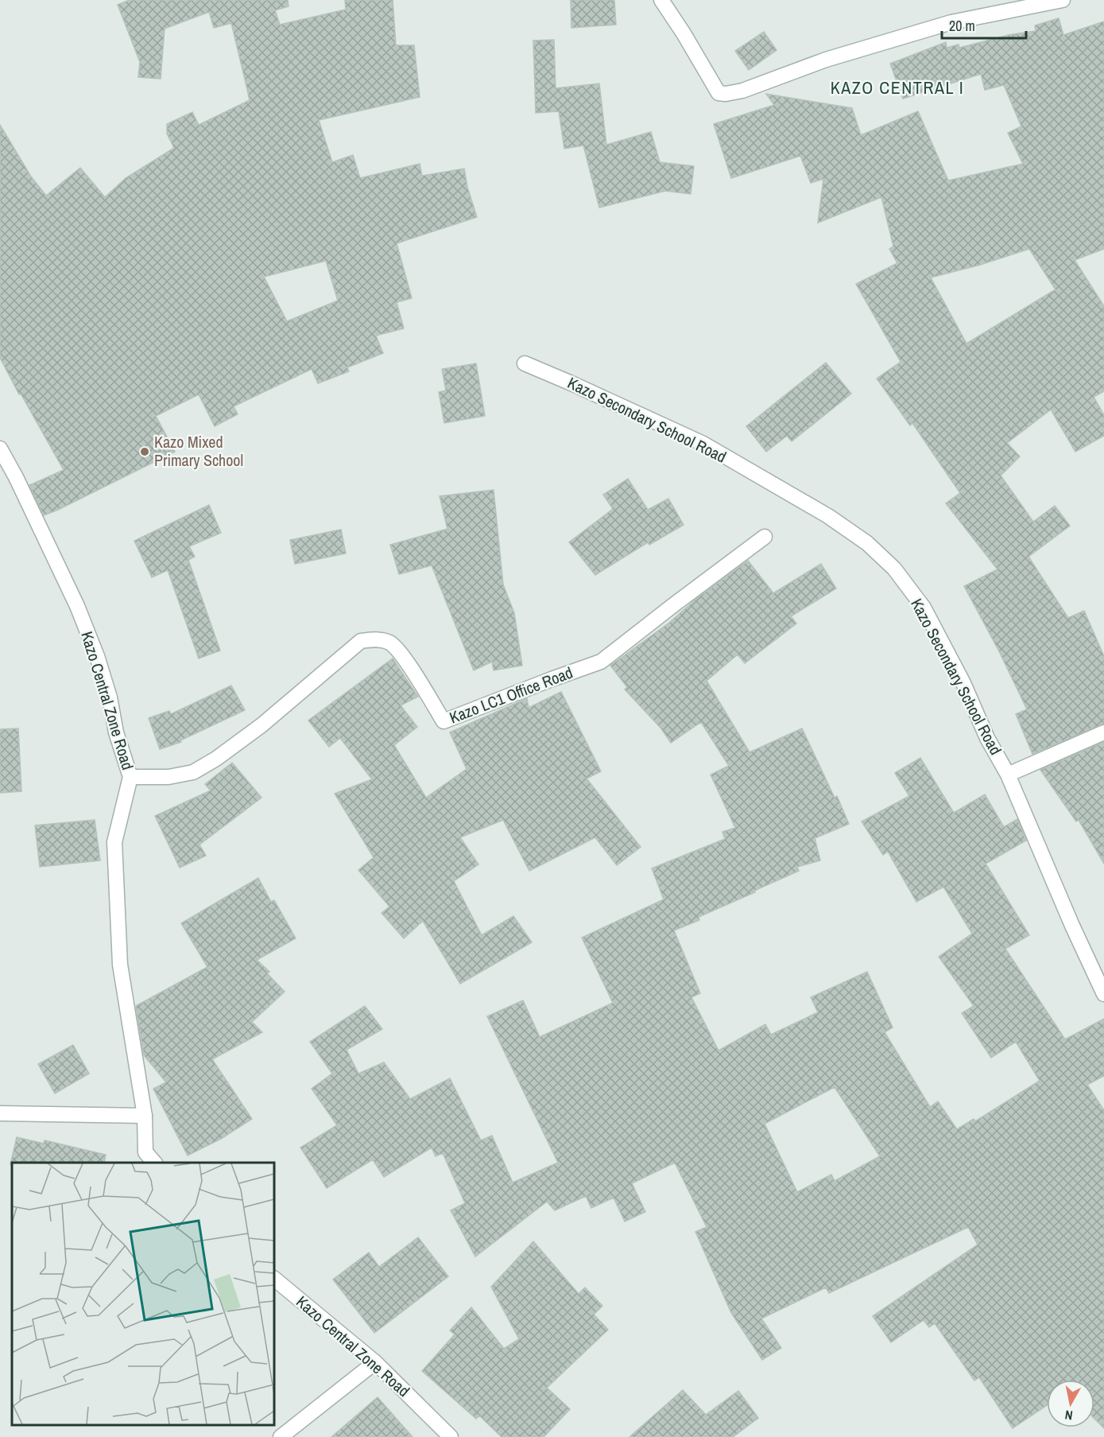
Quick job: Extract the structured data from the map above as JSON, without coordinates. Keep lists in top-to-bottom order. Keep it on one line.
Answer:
{"streets":{"street":["Kazo Secondary School Road","Kazo LC1 Office Road","Kazo Central Zone Road"]},"crossings":[["Kazo LC1 Office Road","Kazo Central Zone Road"]],"districts":["KAZO CENTRAL I"],"places":["Kazo Mixed Primary School"],"scale_bar":"20 m","north":"bottom"}
